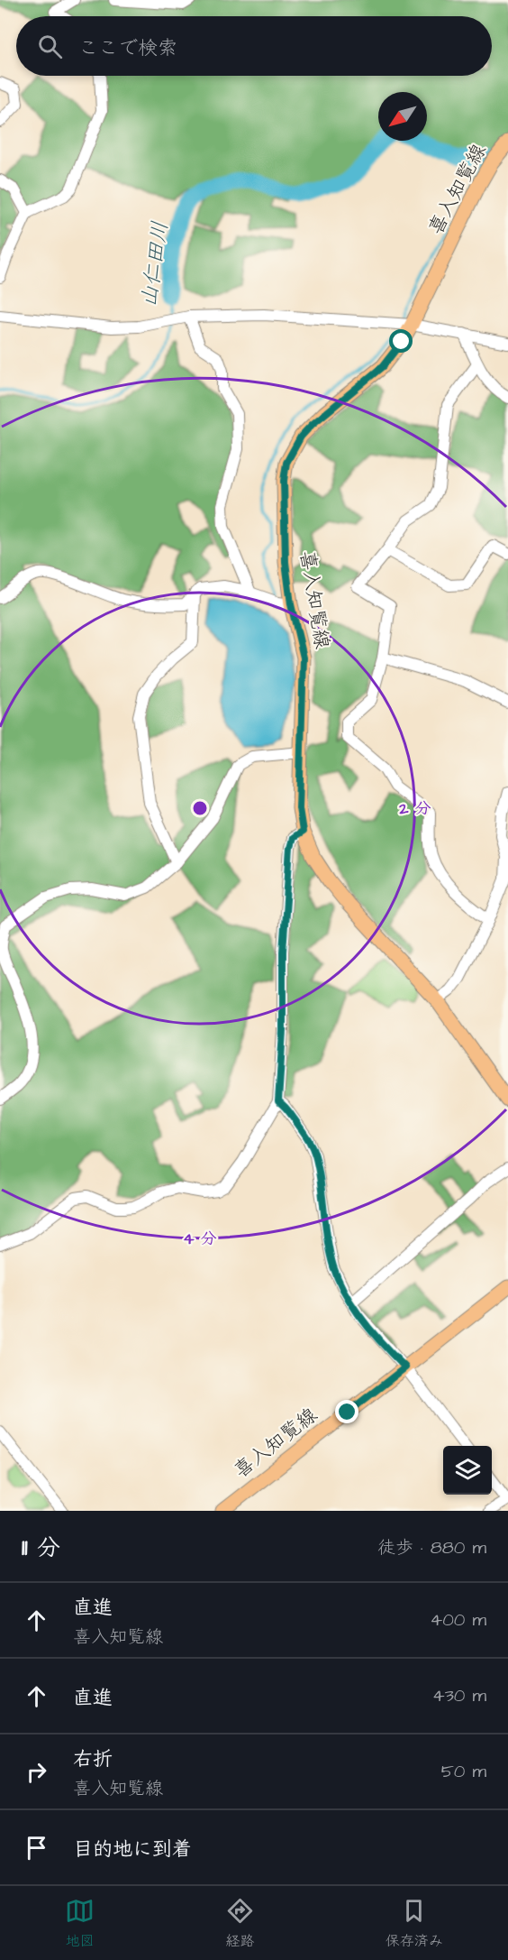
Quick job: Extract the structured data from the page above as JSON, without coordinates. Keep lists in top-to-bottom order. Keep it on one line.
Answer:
{"streets":{"main road":["喜入知覧線"]},"water":["山仁田川"],"north":"bottom left","page":{"search":"ここで検索","heading":["11 分","徒歩 · 880 m"],"list":[["直進","喜入知覧線","400 m"],["直進","430 m"],["右折","喜入知覧線","50 m"],"目的地に到着"],"nav":["地図","経路","保存済み"]},"rings":["2 分","4 分"]}
